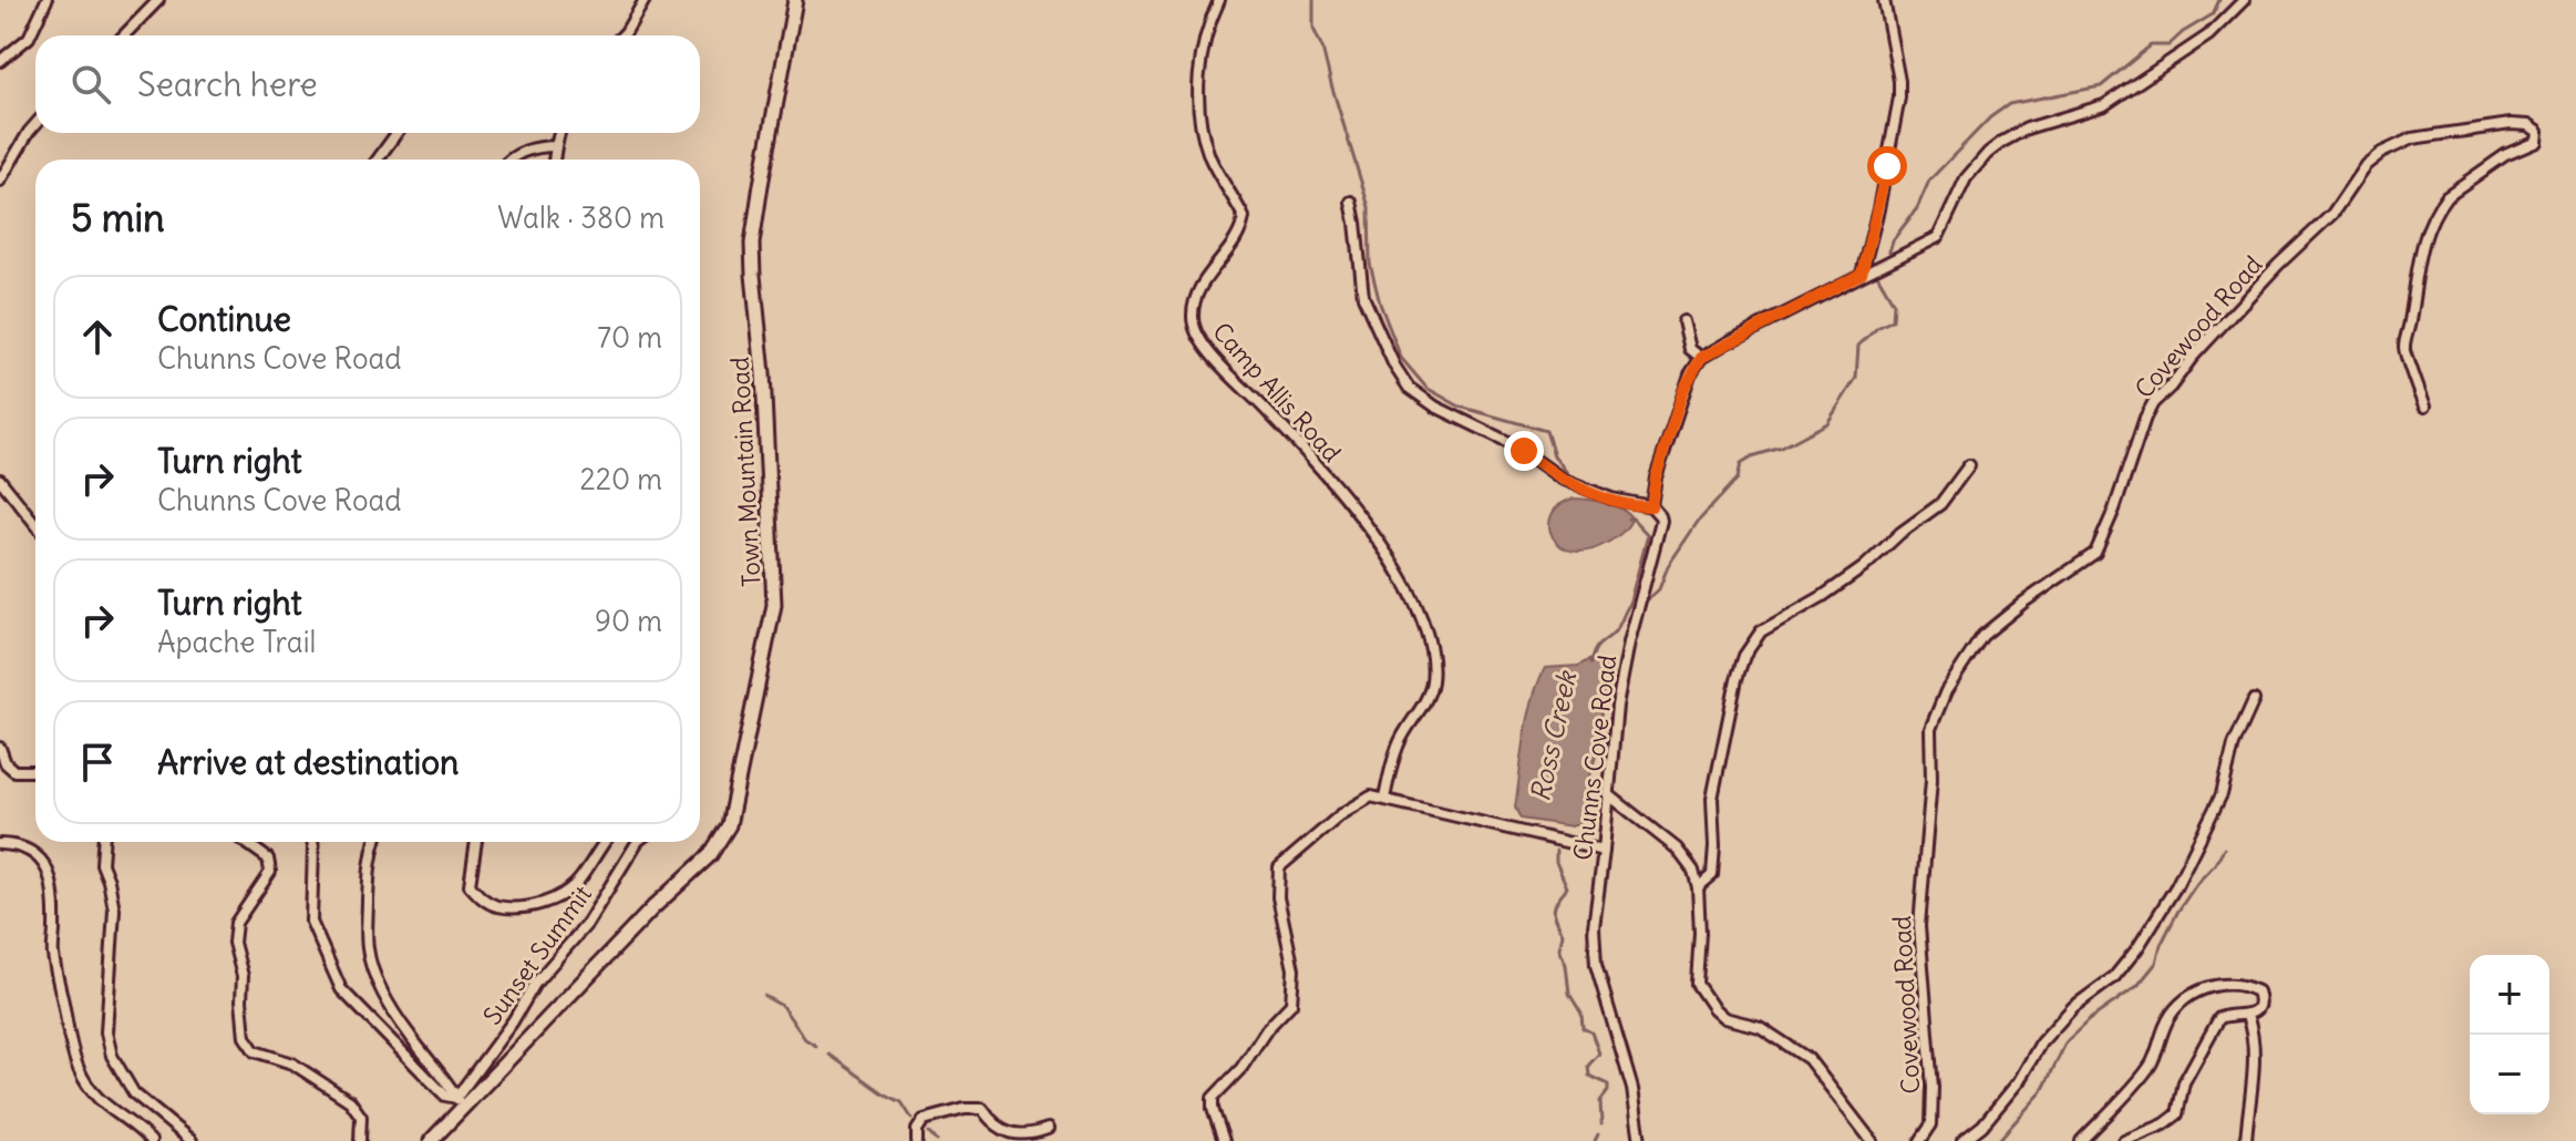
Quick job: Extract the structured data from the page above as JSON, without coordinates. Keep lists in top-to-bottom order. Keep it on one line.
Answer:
{"streets":{"main road":["Town Mountain Road"],"street":["Covewood Road","Camp Allis Road","Chunns Cove Road","Sunset Summit"]},"crossings":[["Town Mountain Road","Sunset Summit"]],"water":["Ross Creek"],"page":{"search":"Search here","heading":["5 min","Walk · 380 m"],"list":[["Continue","Chunns Cove Road","70 m"],["Turn right","Chunns Cove Road","220 m"],["Turn right","Apache Trail","90 m"],"Arrive at destination"],"map_buttons":["+","−"]}}
